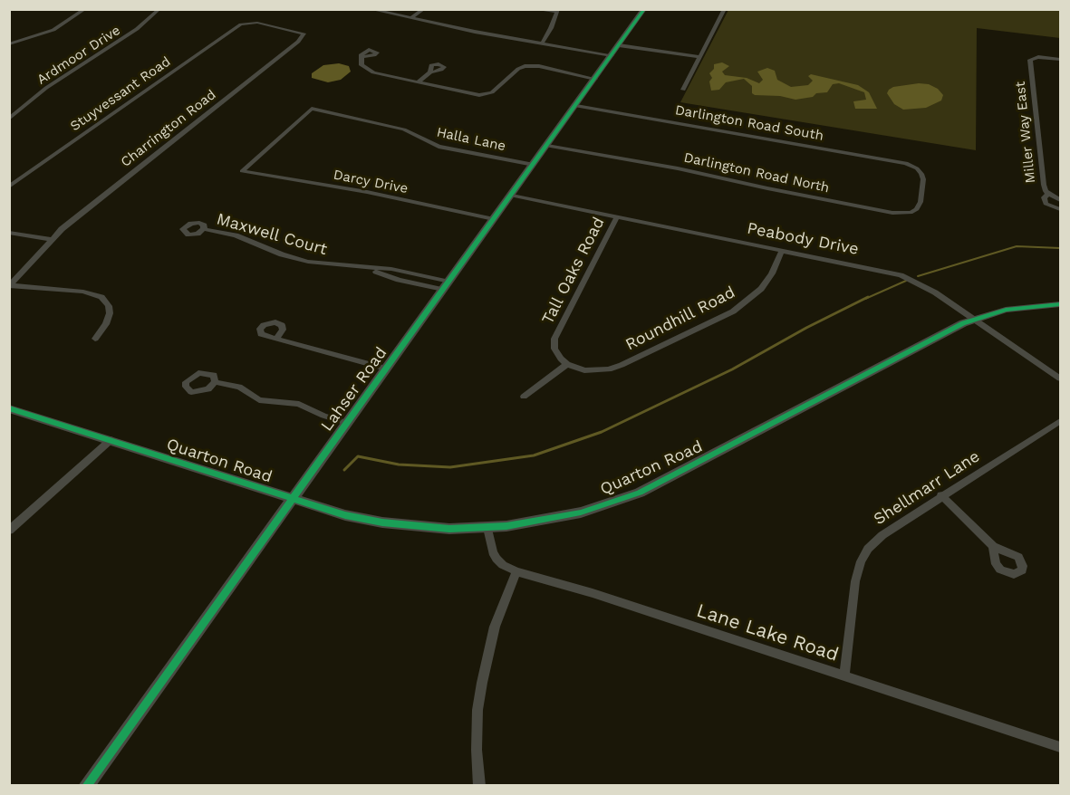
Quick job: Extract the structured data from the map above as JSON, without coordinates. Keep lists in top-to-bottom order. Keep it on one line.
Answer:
{"streets":{"street":["Ardmoor Drive","Stuyvessant Road","Darlington Road South","Charrington Road","Miller Way East","Halla Lane","Darlington Road North","Darcy Drive","Maxwell Court","Peabody Drive","Tall Oaks Road","Roundhill Road","Lahser Road","Quarton Road","Shellmarr Lane","Lane Lake Road"]},"crossings":[["Stuyvessant Road","Charrington Road"],["Darlington Road South","Darlington Road North"],["Darlington Road South","Lahser Road"],["Halla Lane","Darcy Drive"],["Halla Lane","Lahser Road"],["Darlington Road North","Lahser Road"],["Darcy Drive","Lahser Road"],["Maxwell Court","Lahser Road"],["Peabody Drive","Tall Oaks Road"],["Peabody Drive","Roundhill Road"],["Peabody Drive","Lahser Road"],["Peabody Drive","Quarton Road"],["Tall Oaks Road","Roundhill Road"],["Lahser Road","Quarton Road"],["Quarton Road","Lane Lake Road"],["Shellmarr Lane","Lane Lake Road"]]}
